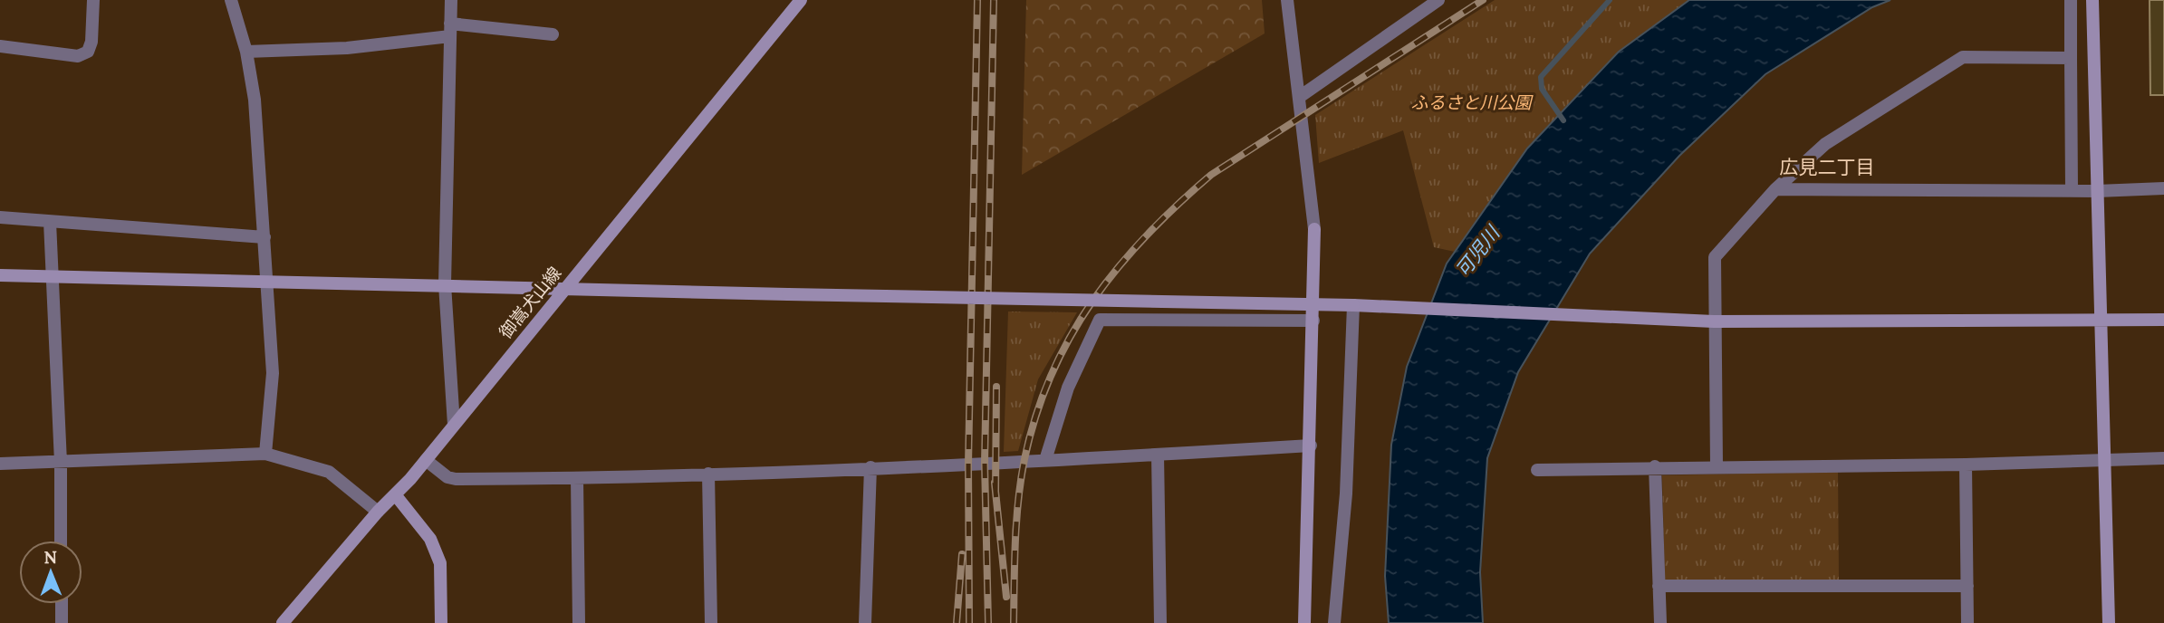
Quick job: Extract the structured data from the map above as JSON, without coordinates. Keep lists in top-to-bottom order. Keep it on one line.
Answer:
{"streets":{"street":["御嵩犬山線"]},"districts":["広見二丁目"],"water":["可児川"],"parks":["ふるさと川公園"],"north":"top"}
